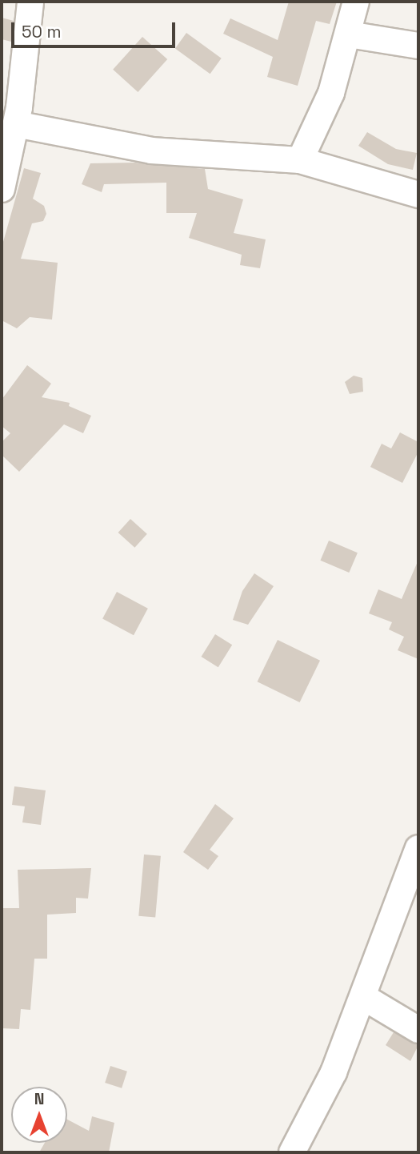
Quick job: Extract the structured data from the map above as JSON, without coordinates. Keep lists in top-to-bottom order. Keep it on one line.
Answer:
{"scale_bar":"50 m","north":"top"}
